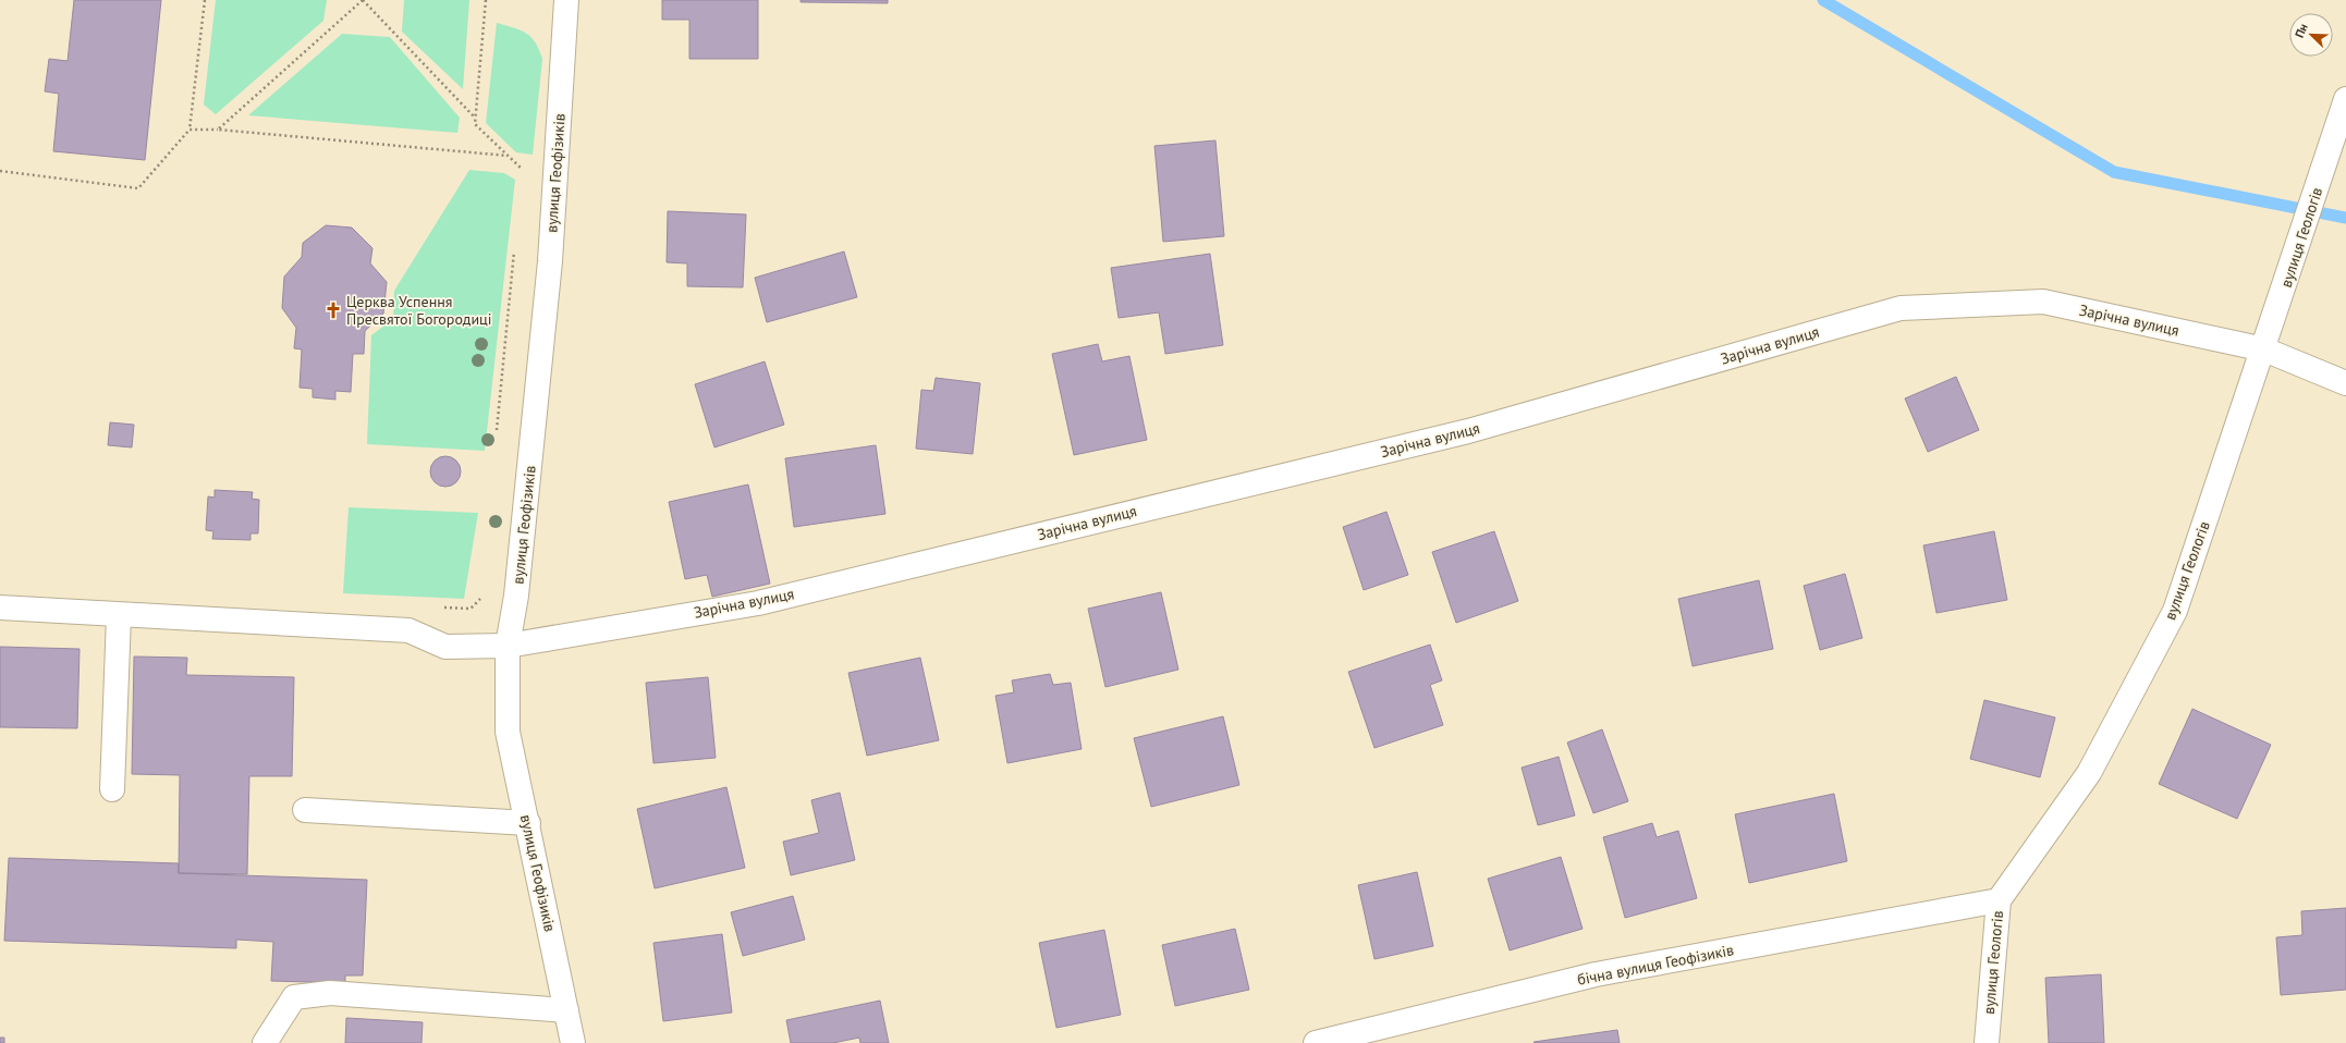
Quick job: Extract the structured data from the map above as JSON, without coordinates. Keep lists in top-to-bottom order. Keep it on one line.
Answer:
{"streets":{"street":["вулиця Геофізиків","вулиця Геологів","Зарічна вулиця","бічна вулиця Геофізиків"]},"crossings":[["вулиця Геофізиків","Зарічна вулиця"],["вулиця Геологів","Зарічна вулиця"],["вулиця Геологів","бічна вулиця Геофізиків"]],"places":{"church":["Церква Успення Пресвятої Богородиці"]},"north":"top left"}
